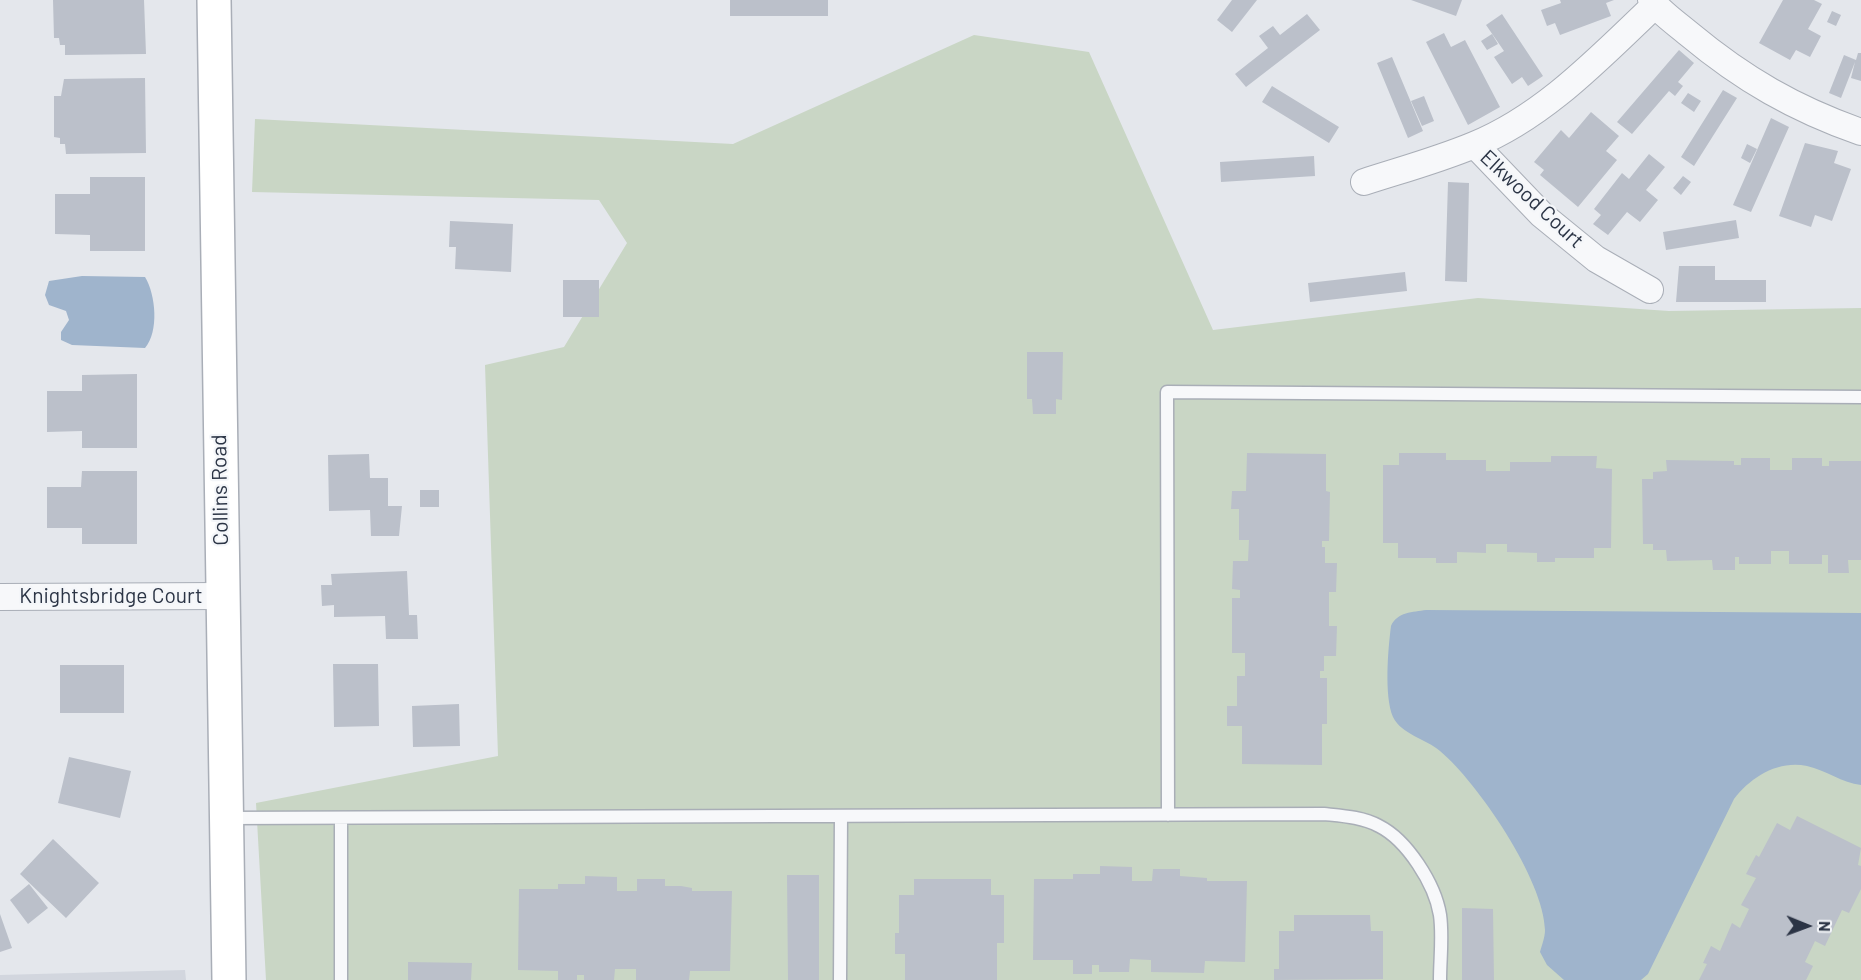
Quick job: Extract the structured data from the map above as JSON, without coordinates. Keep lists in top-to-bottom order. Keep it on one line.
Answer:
{"streets":{"street":["Elkwood Court","Collins Road","Knightsbridge Court"]},"crossings":[["Collins Road","Knightsbridge Court"]],"north":"right"}
